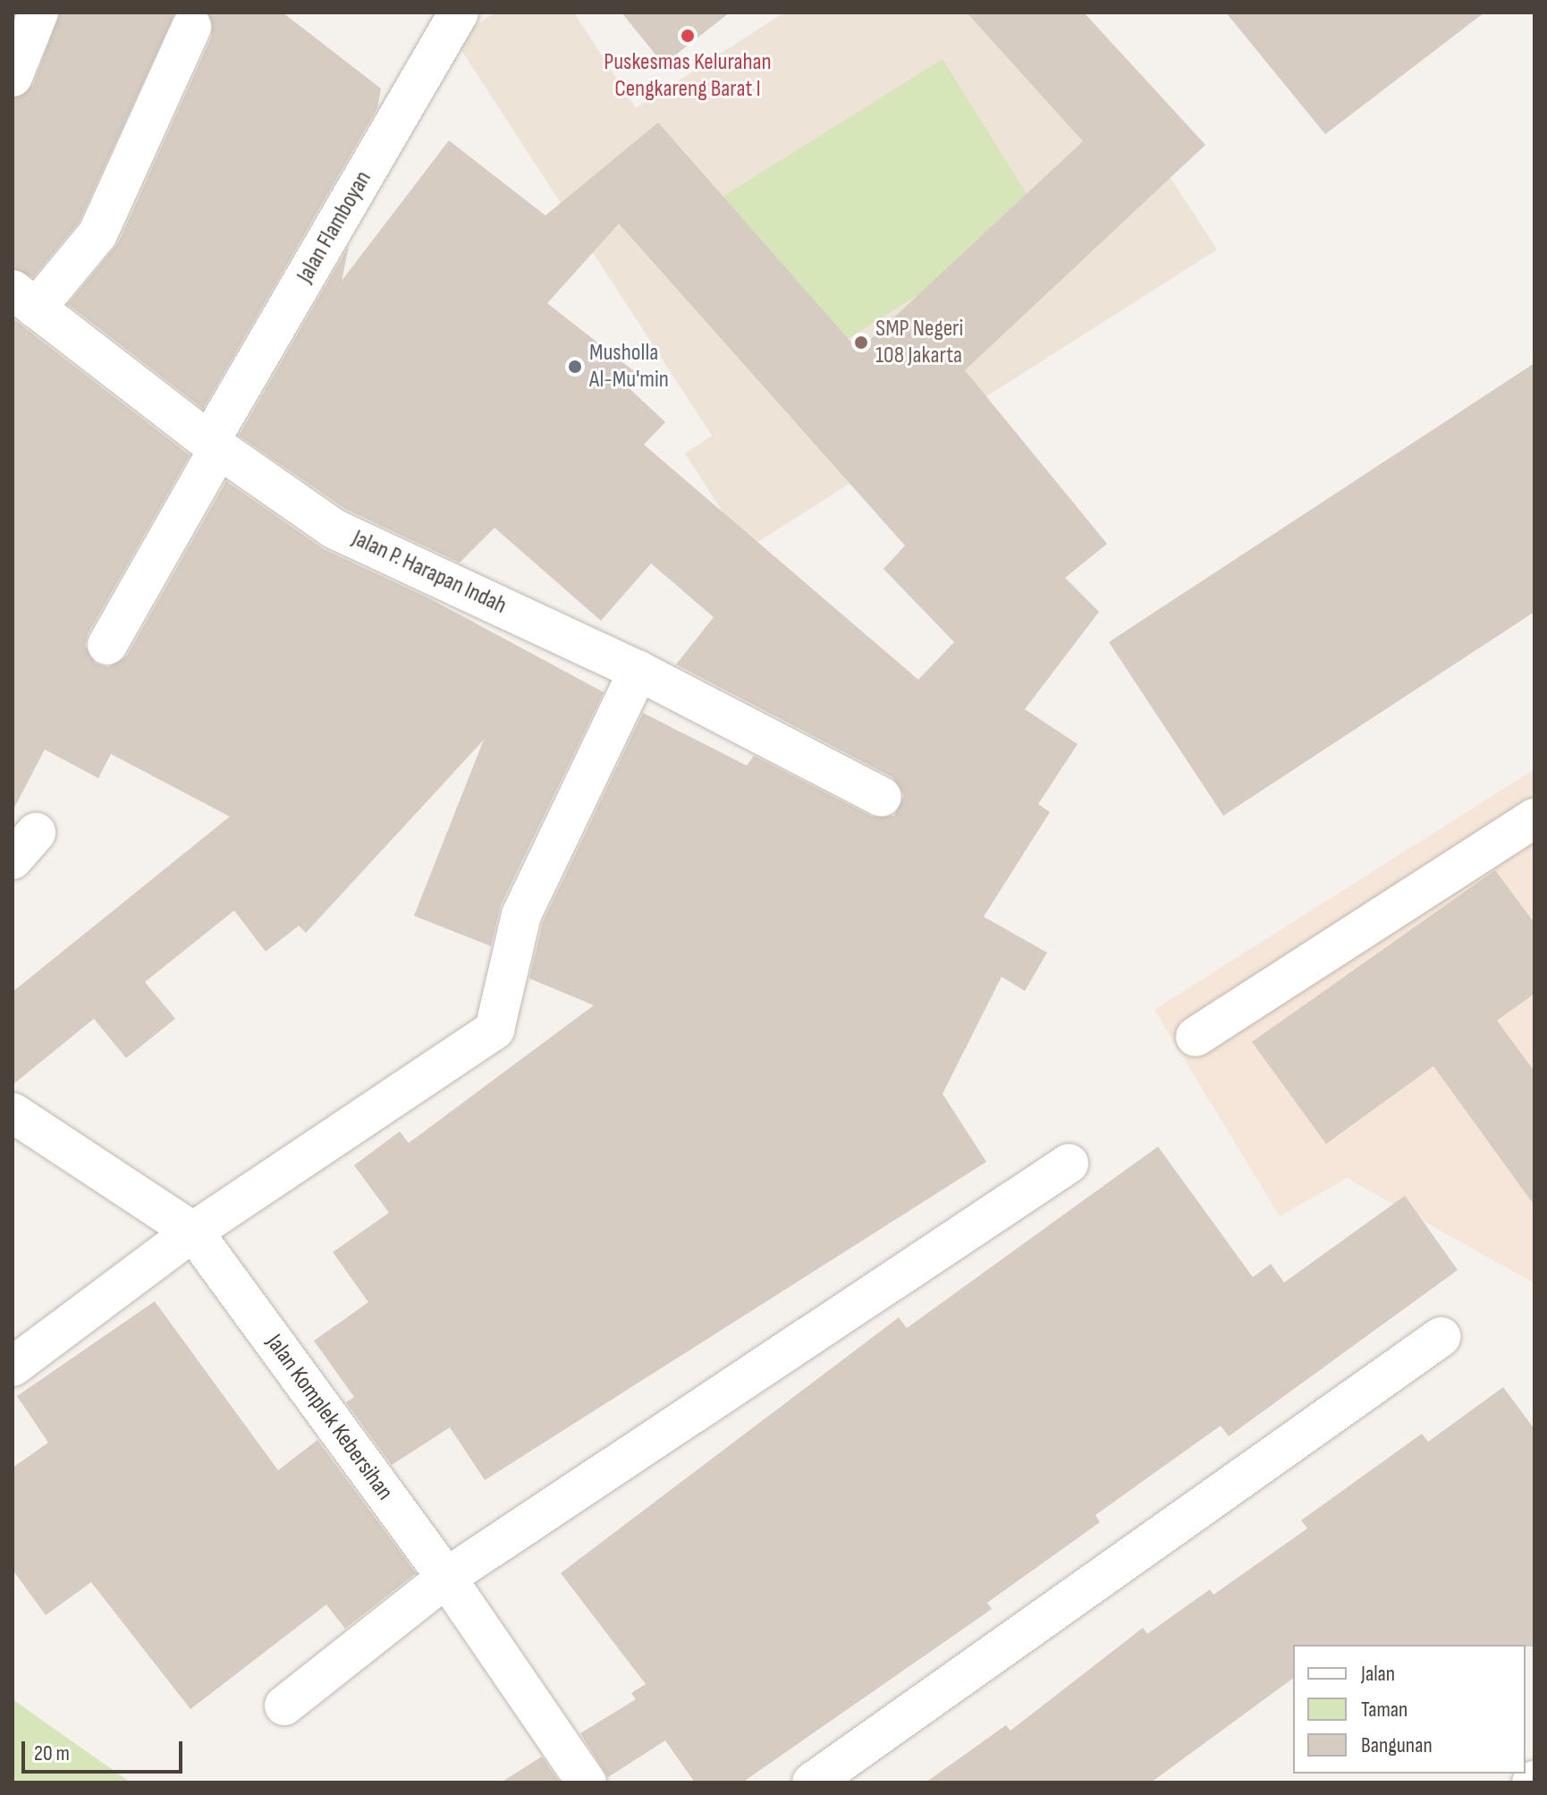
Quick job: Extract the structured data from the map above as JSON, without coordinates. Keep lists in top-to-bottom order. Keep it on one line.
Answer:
{"streets":{"street":["Jalan Flamboyan","Jalan P. Harapan Indah","Jalan Komplek Kebersihan"]},"crossings":[["Jalan Flamboyan","Jalan P. Harapan Indah"]],"places":["Puskesmas Kelurahan Cengkareng Barat I","SMP Negeri 108 Jakarta","Musholla Al-Mu'min"],"legend":["Jalan","Taman","Bangunan"],"scale_bar":"20 m"}
